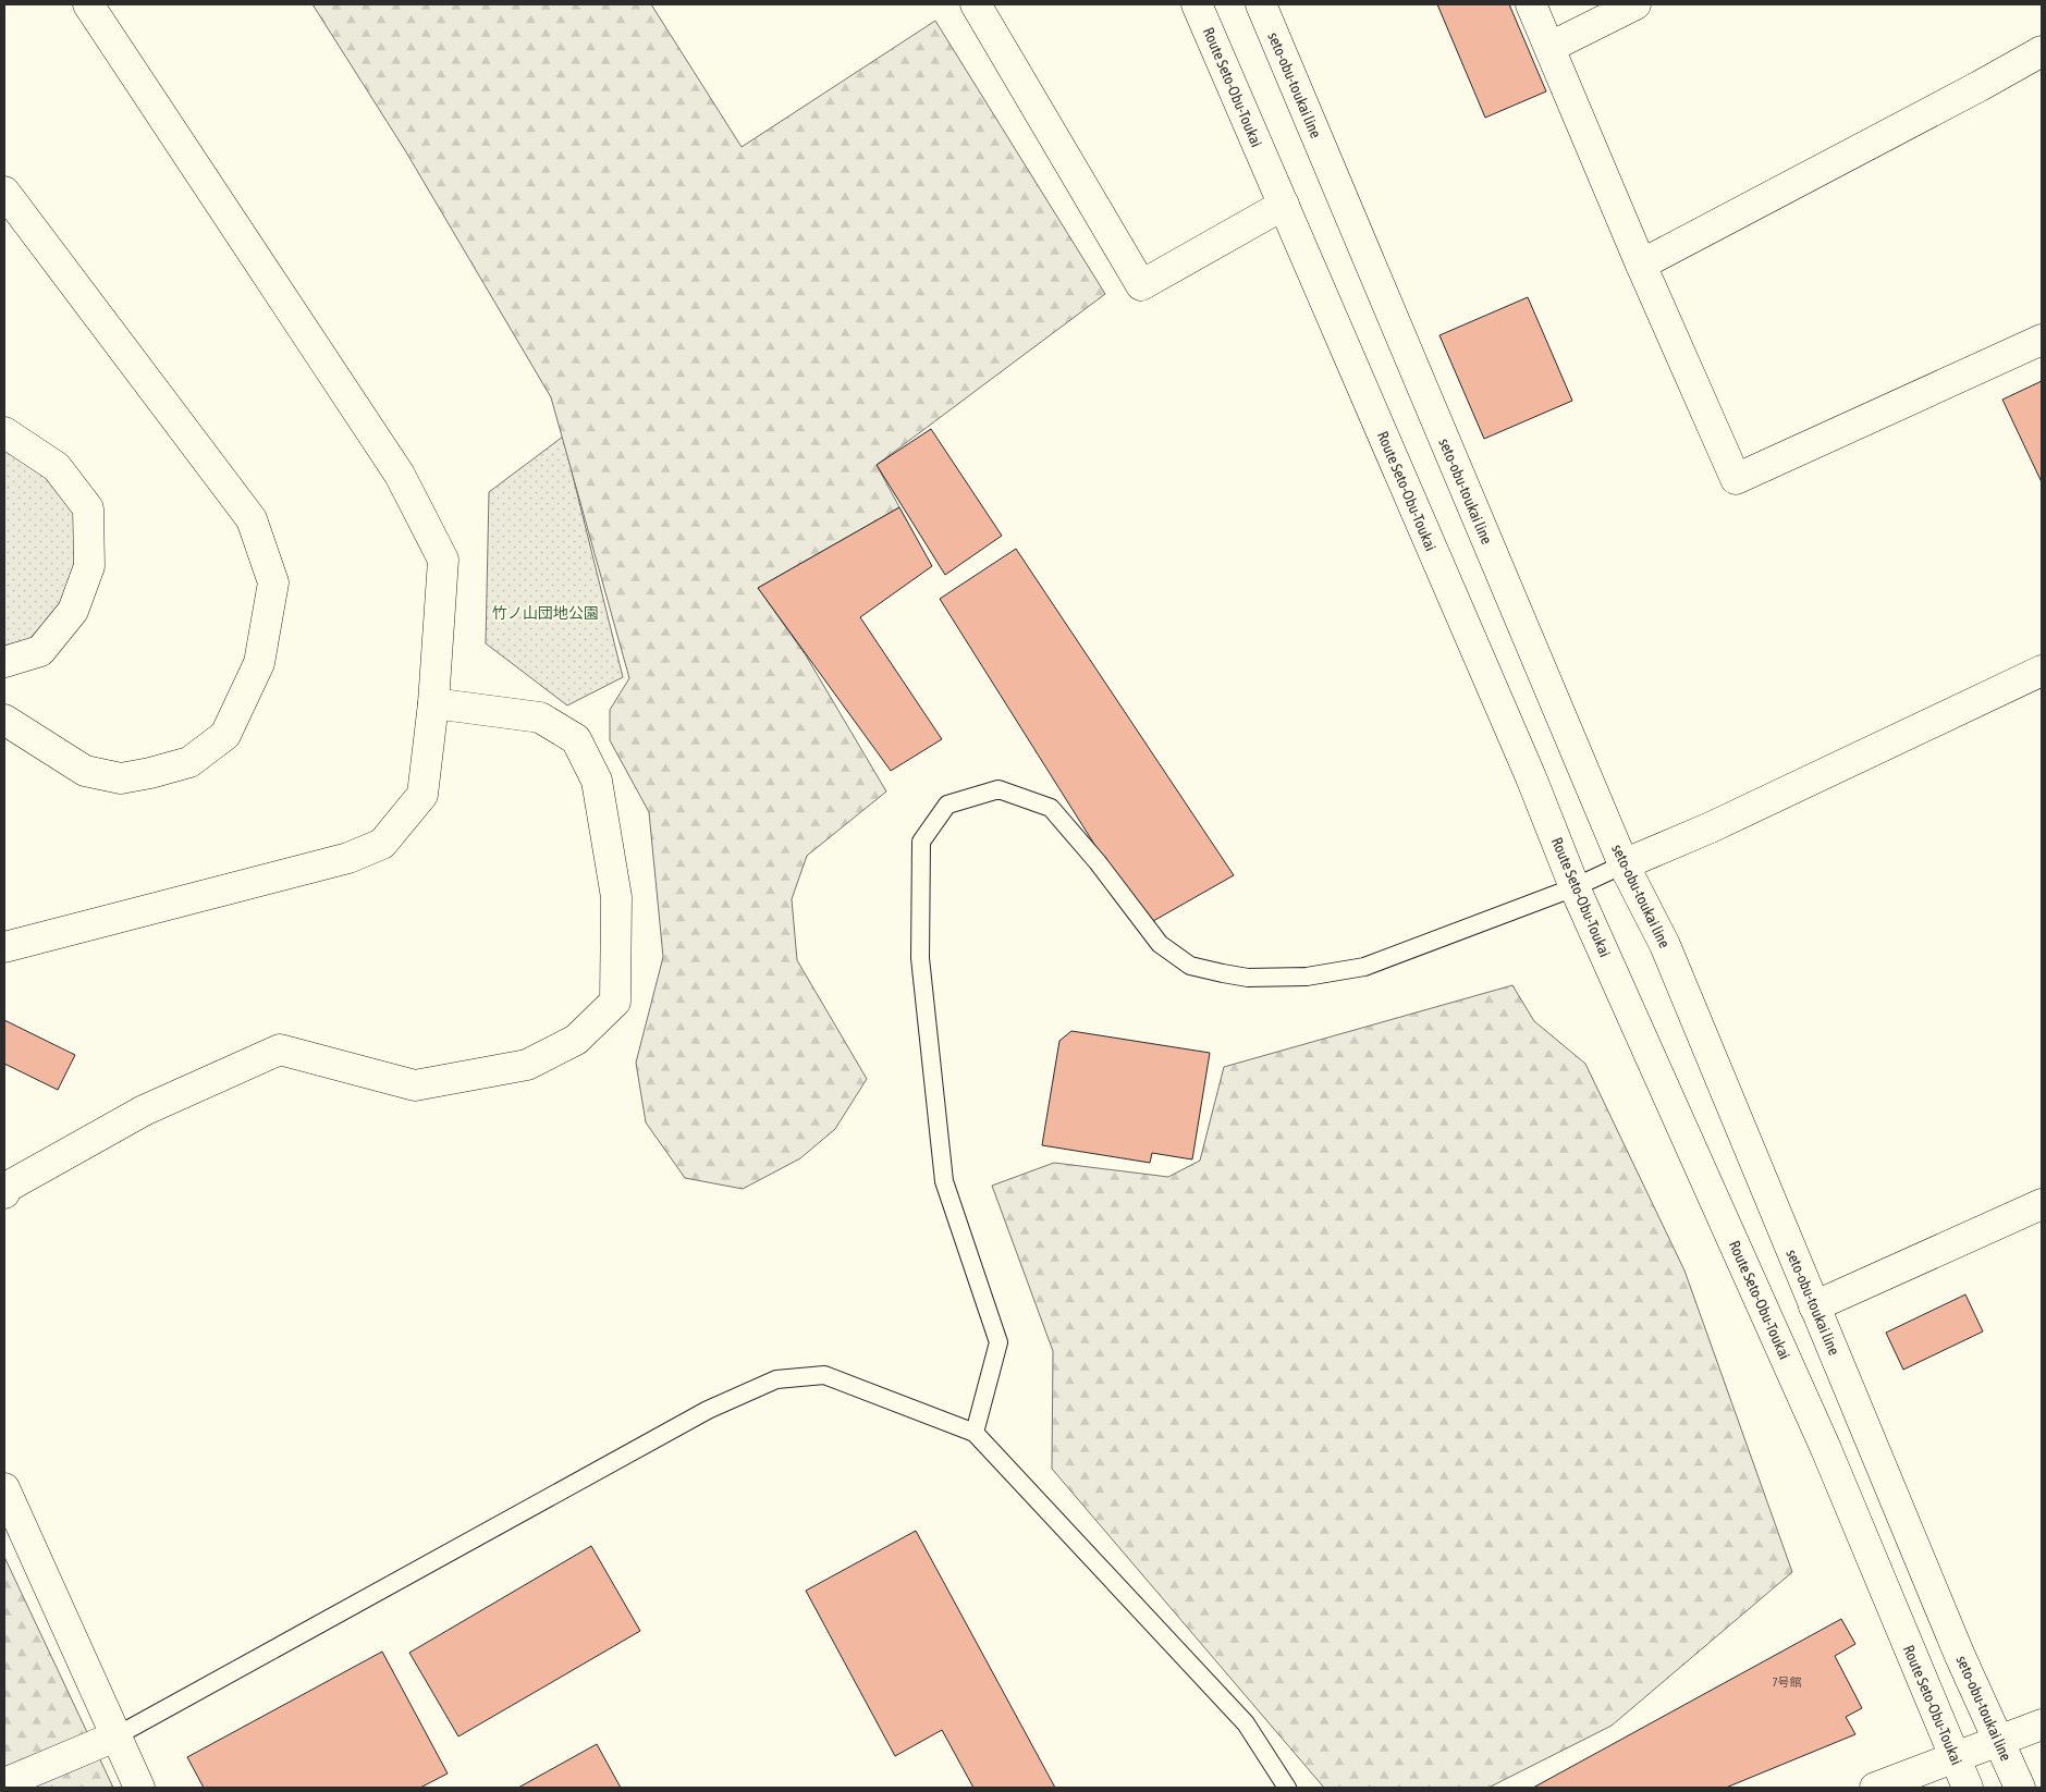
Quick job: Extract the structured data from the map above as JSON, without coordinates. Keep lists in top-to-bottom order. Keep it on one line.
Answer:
{"streets":{"street":["seto-obu-toukai line","Route Seto-Obu-Toukai"]},"parks":["竹ノ山団地公園"],"house_numbers":["7号館"]}
